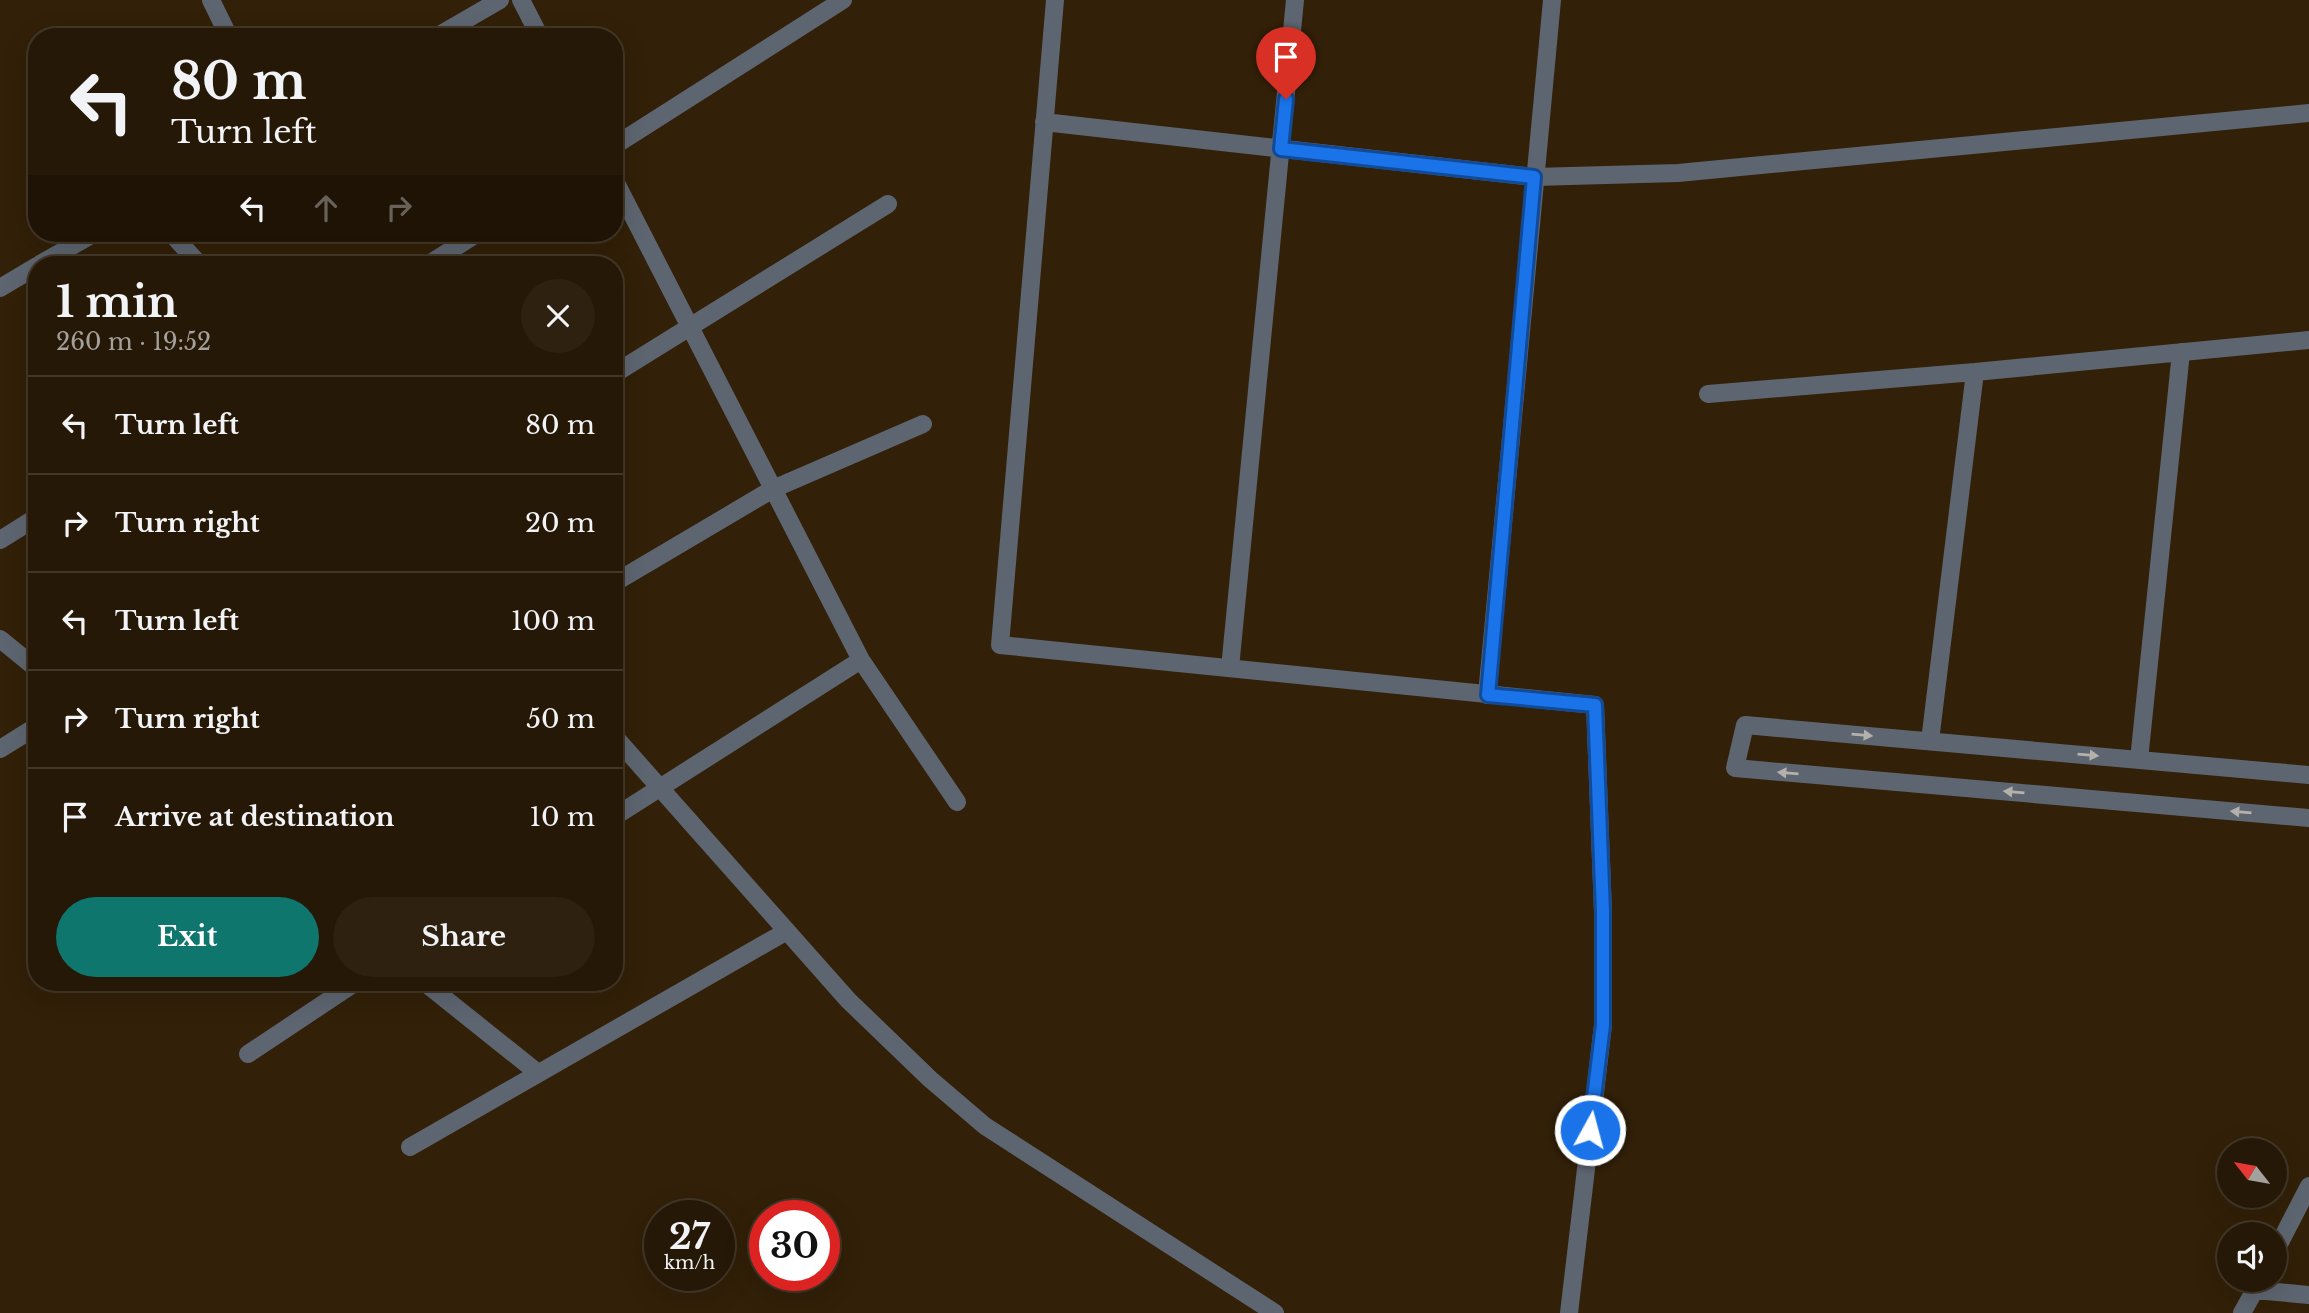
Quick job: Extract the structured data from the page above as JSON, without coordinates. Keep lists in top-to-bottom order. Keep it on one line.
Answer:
{"north":"top left","page":{"turn":["80 m","Turn left"],"heading":["1 min","260 m · 19:52"],"list":[{"name":"Turn left","value":"80 m"},{"name":"Turn right","value":"20 m"},{"name":"Turn left","value":"100 m"},{"name":"Turn right","value":"50 m"},{"name":"Arrive at destination","value":"10 m"}],"buttons":["Exit","Share"],"speed":"27 km/h","limit":"30"}}
